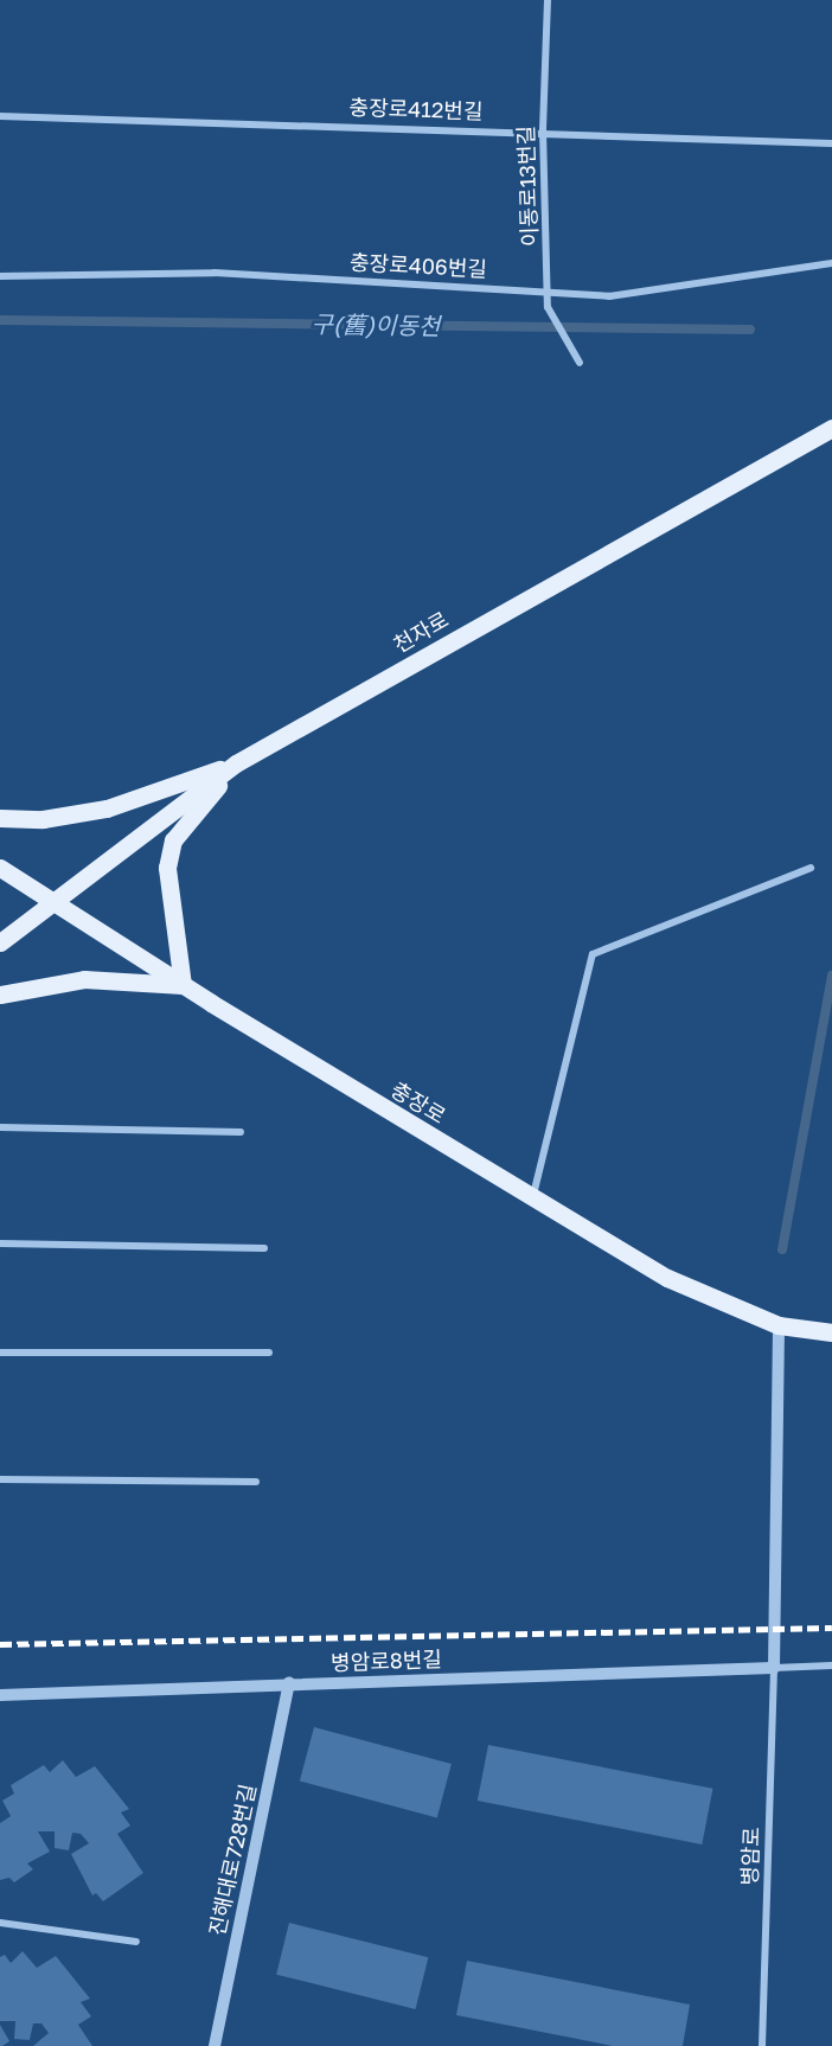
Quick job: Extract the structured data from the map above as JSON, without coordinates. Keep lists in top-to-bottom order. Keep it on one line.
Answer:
{"streets":{"main road":["천자로","충장로"],"street":["충장로412번길","이동로13번길","충장로406번길","병암로8번길","병암로","진해대로728번길"]},"crossings":[["충장로412번길","이동로13번길"],["이동로13번길","충장로406번길"],["천자로","충장로"],["병암로8번길","병암로"],["병암로8번길","진해대로728번길"]],"water":["구(舊)이동천"]}
